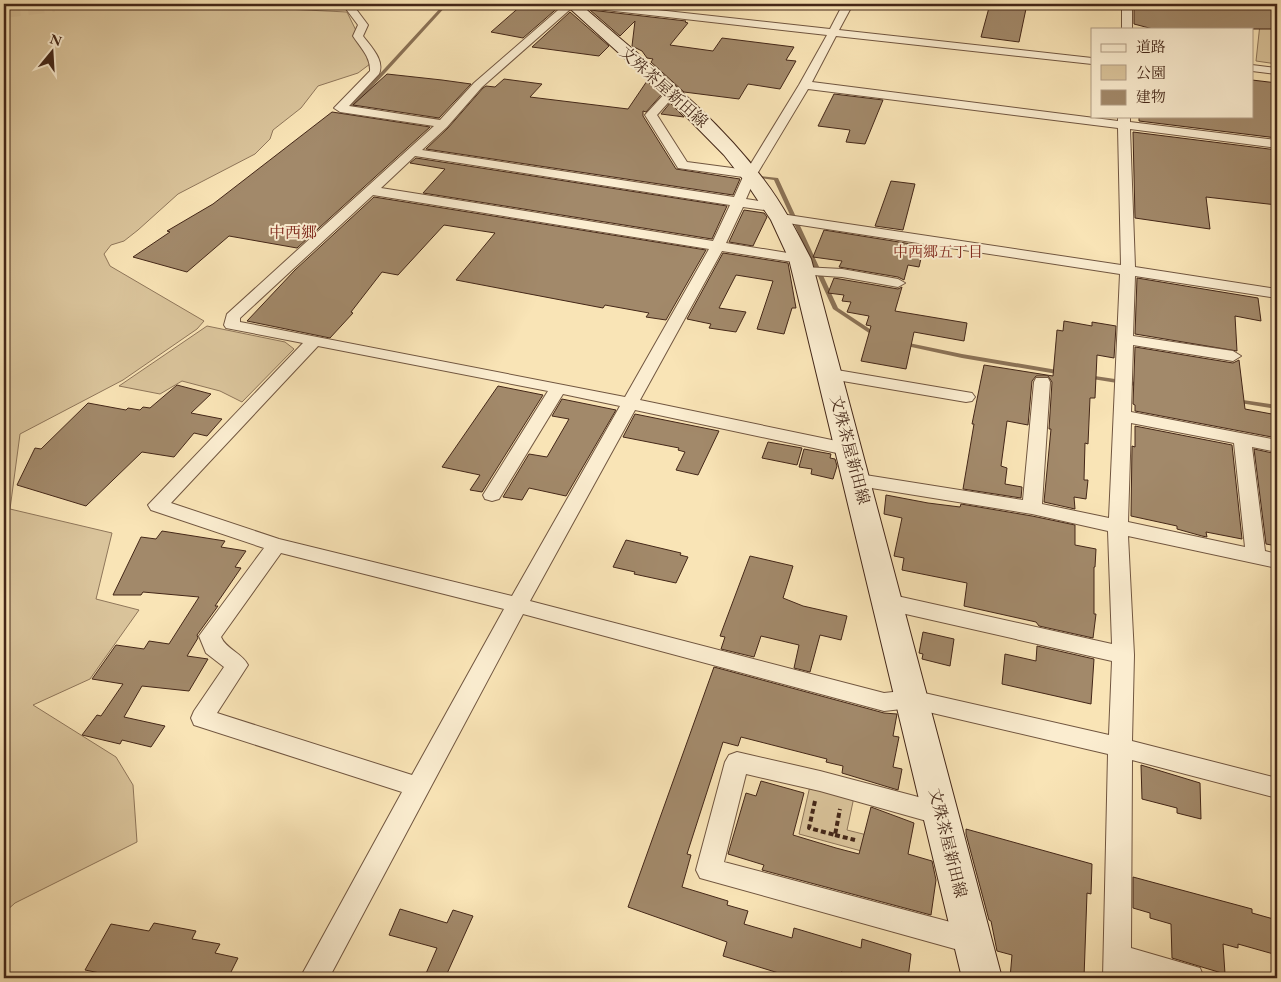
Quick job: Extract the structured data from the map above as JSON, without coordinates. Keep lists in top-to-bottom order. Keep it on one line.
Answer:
{"streets":{"main road":["文殊茶屋新田線"]},"districts":["中西郷","中西郷五丁目"],"legend":["道路","公園","建物"],"north":"top"}
